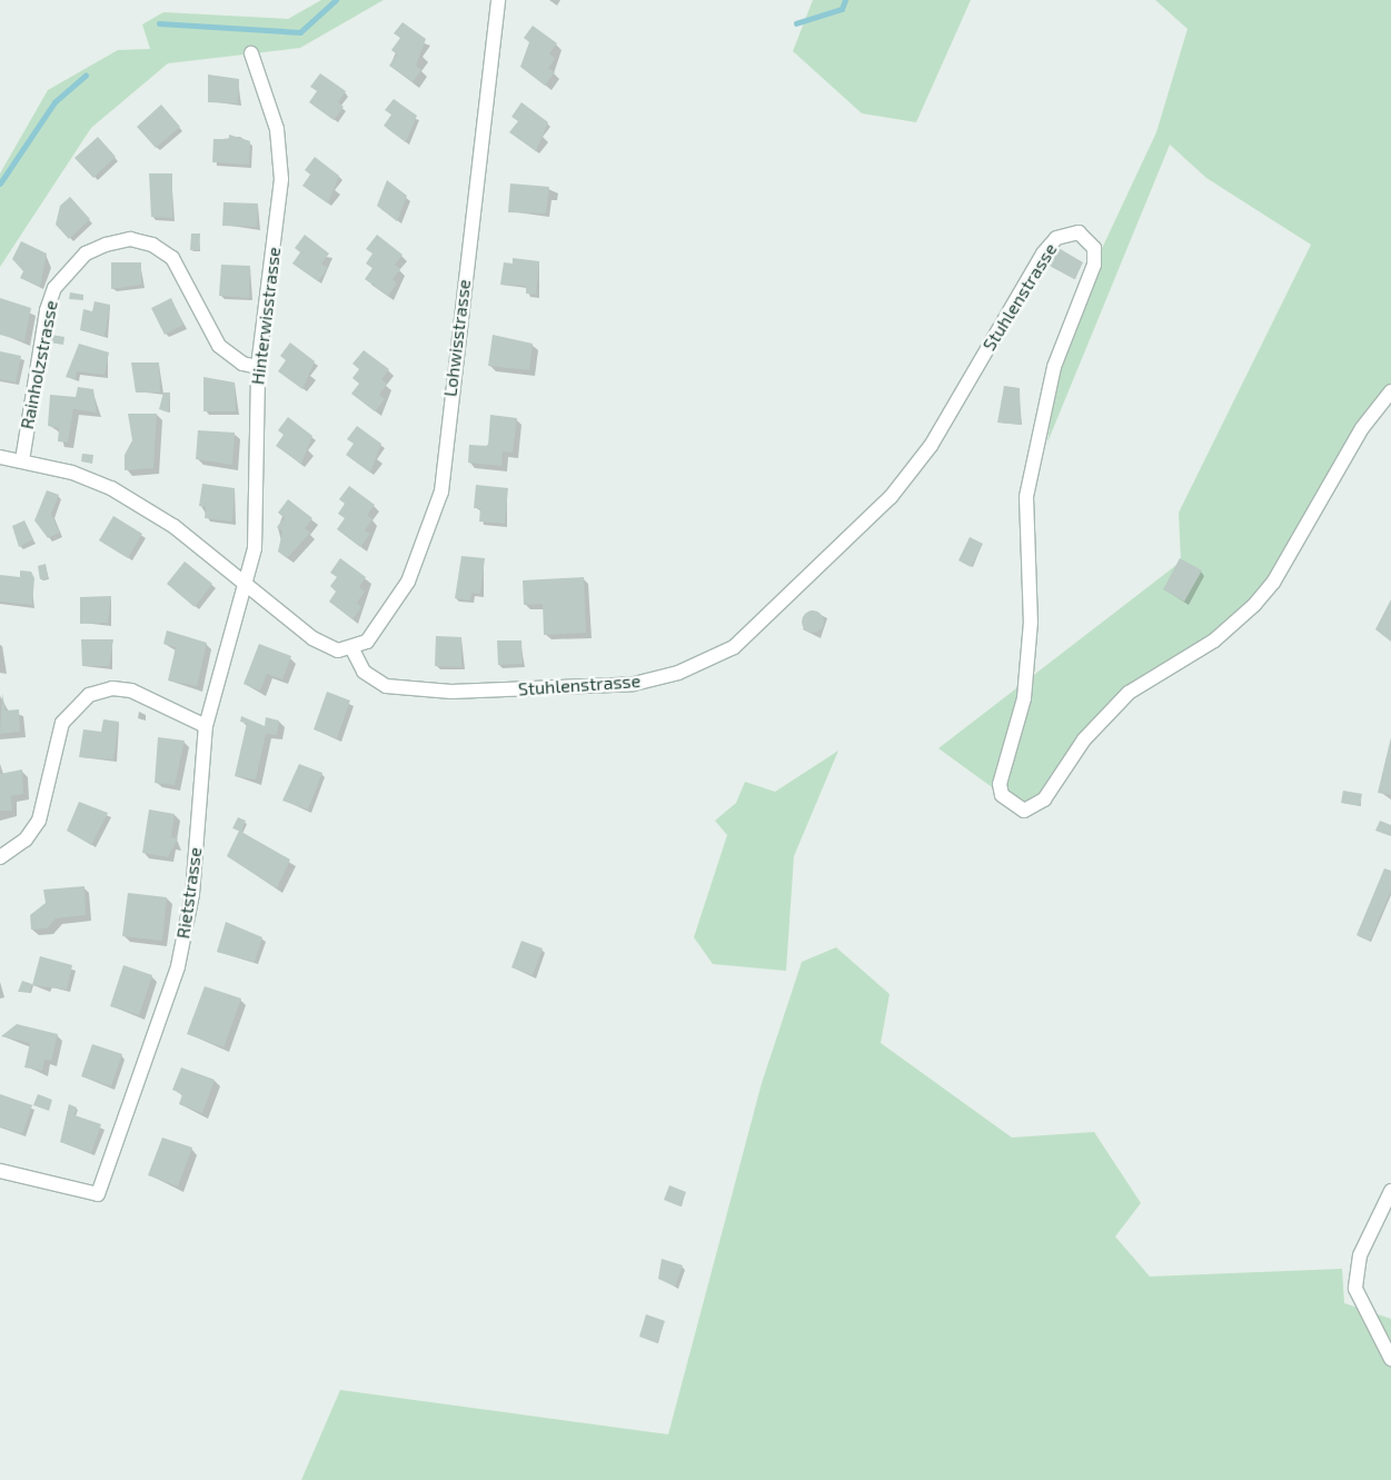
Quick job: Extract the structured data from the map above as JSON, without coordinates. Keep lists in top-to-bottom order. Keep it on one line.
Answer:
{"streets":{"street":["Stuhlenstrasse","Hinterwisstrasse","Lohwisstrasse","Rainholzstrasse","Rietstrasse"]},"crossings":[["Stuhlenstrasse","Lohwisstrasse"],["Hinterwisstrasse","Rainholzstrasse"],["Hinterwisstrasse","Rietstrasse"]]}
